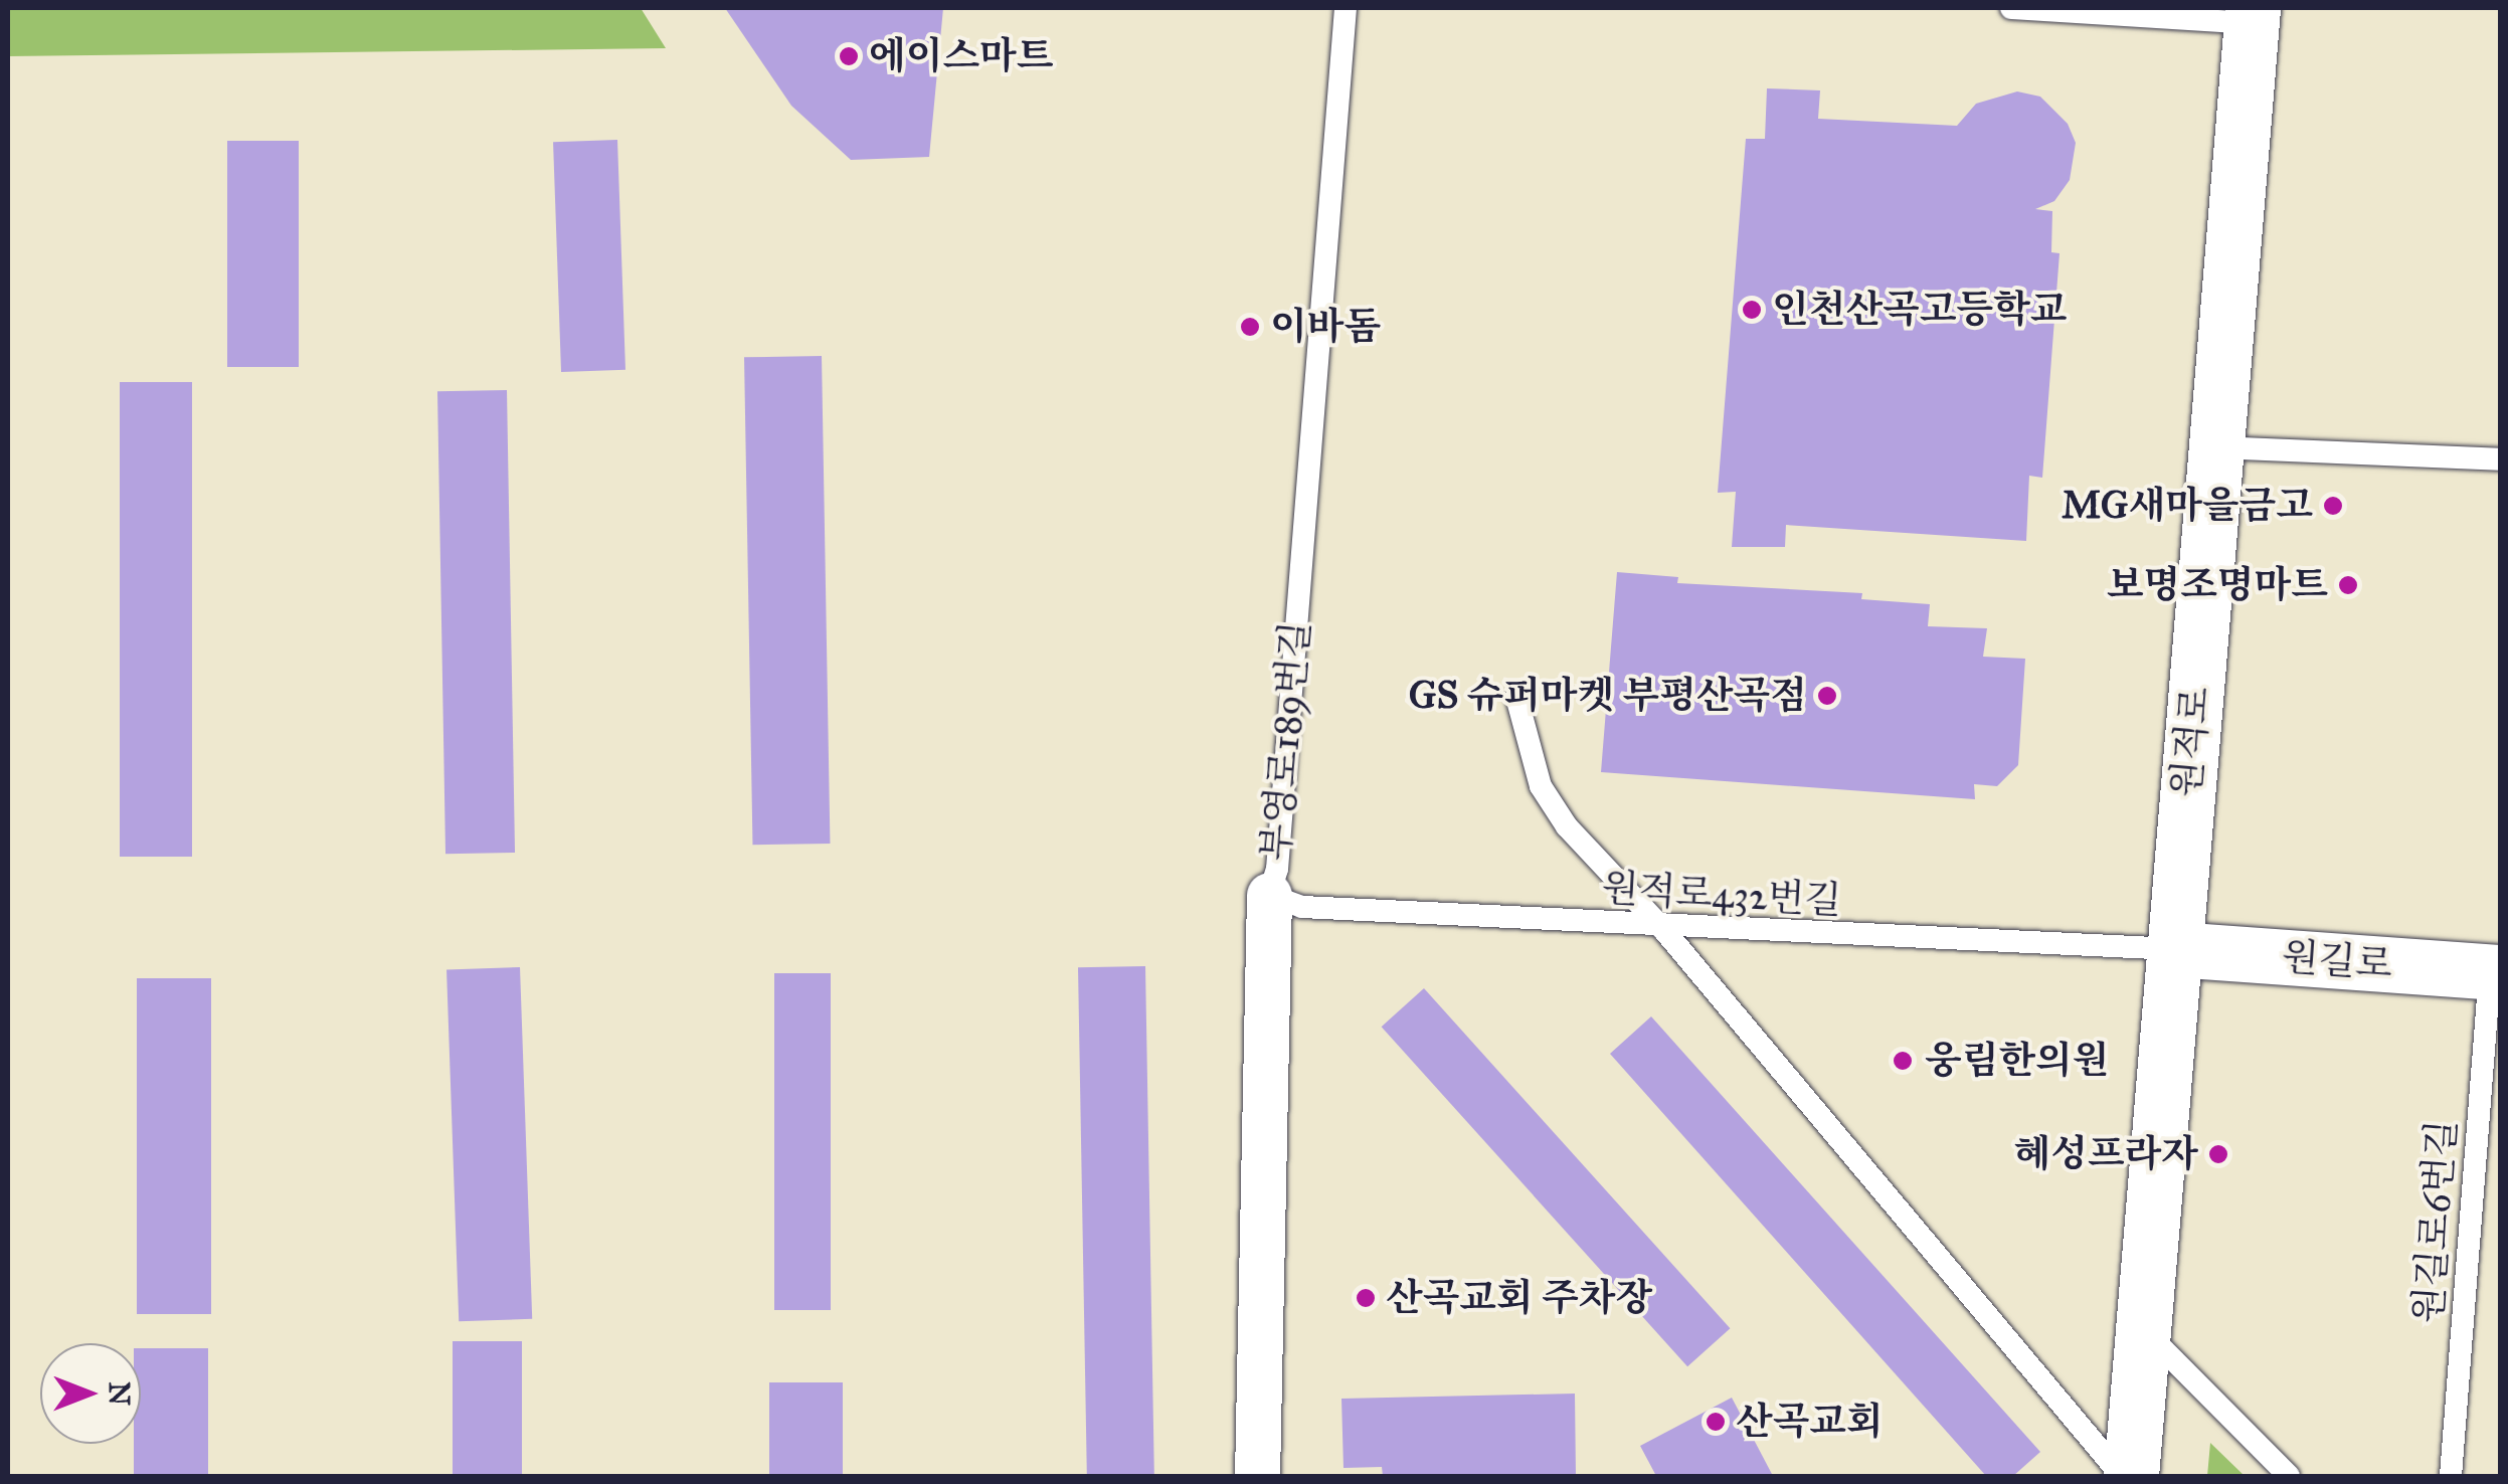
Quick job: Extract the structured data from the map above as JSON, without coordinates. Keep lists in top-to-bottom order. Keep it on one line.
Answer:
{"streets":{"main road":["원적로","원길로"],"street":["부영로189번길"],"lane":["원적로432번길","원길로6번길"]},"crossings":[["부영로189번길","원적로432번길"],["원적로","원적로432번길"],["원적로","원길로"],["원적로432번길","원길로"],["원길로","원길로6번길"]],"places":["에이스마트","인천산곡고등학교","이바돔","MG새마을금고","보명조명마트","GS 슈퍼마켓 부평산곡점","웅림한의원","혜성프라자","산곡교회 주차장","산곡교회"],"north":"right"}
